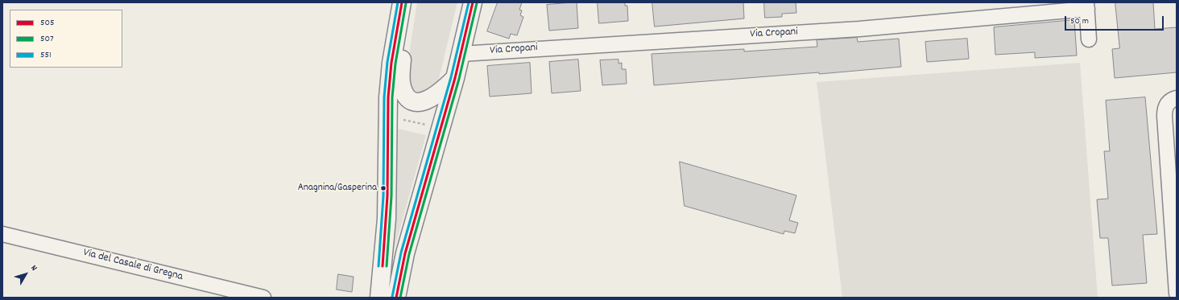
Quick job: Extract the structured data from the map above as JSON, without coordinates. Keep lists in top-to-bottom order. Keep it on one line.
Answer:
{"streets":{"street":["Via Cropani","Via del Casale di Gregna"]},"places":["Anagnina/Gasperina"],"lines":["transit line 505","transit line 551","transit line 507"],"legend":["505","507","551"],"scale_bar":"50 m","north":"top right"}
